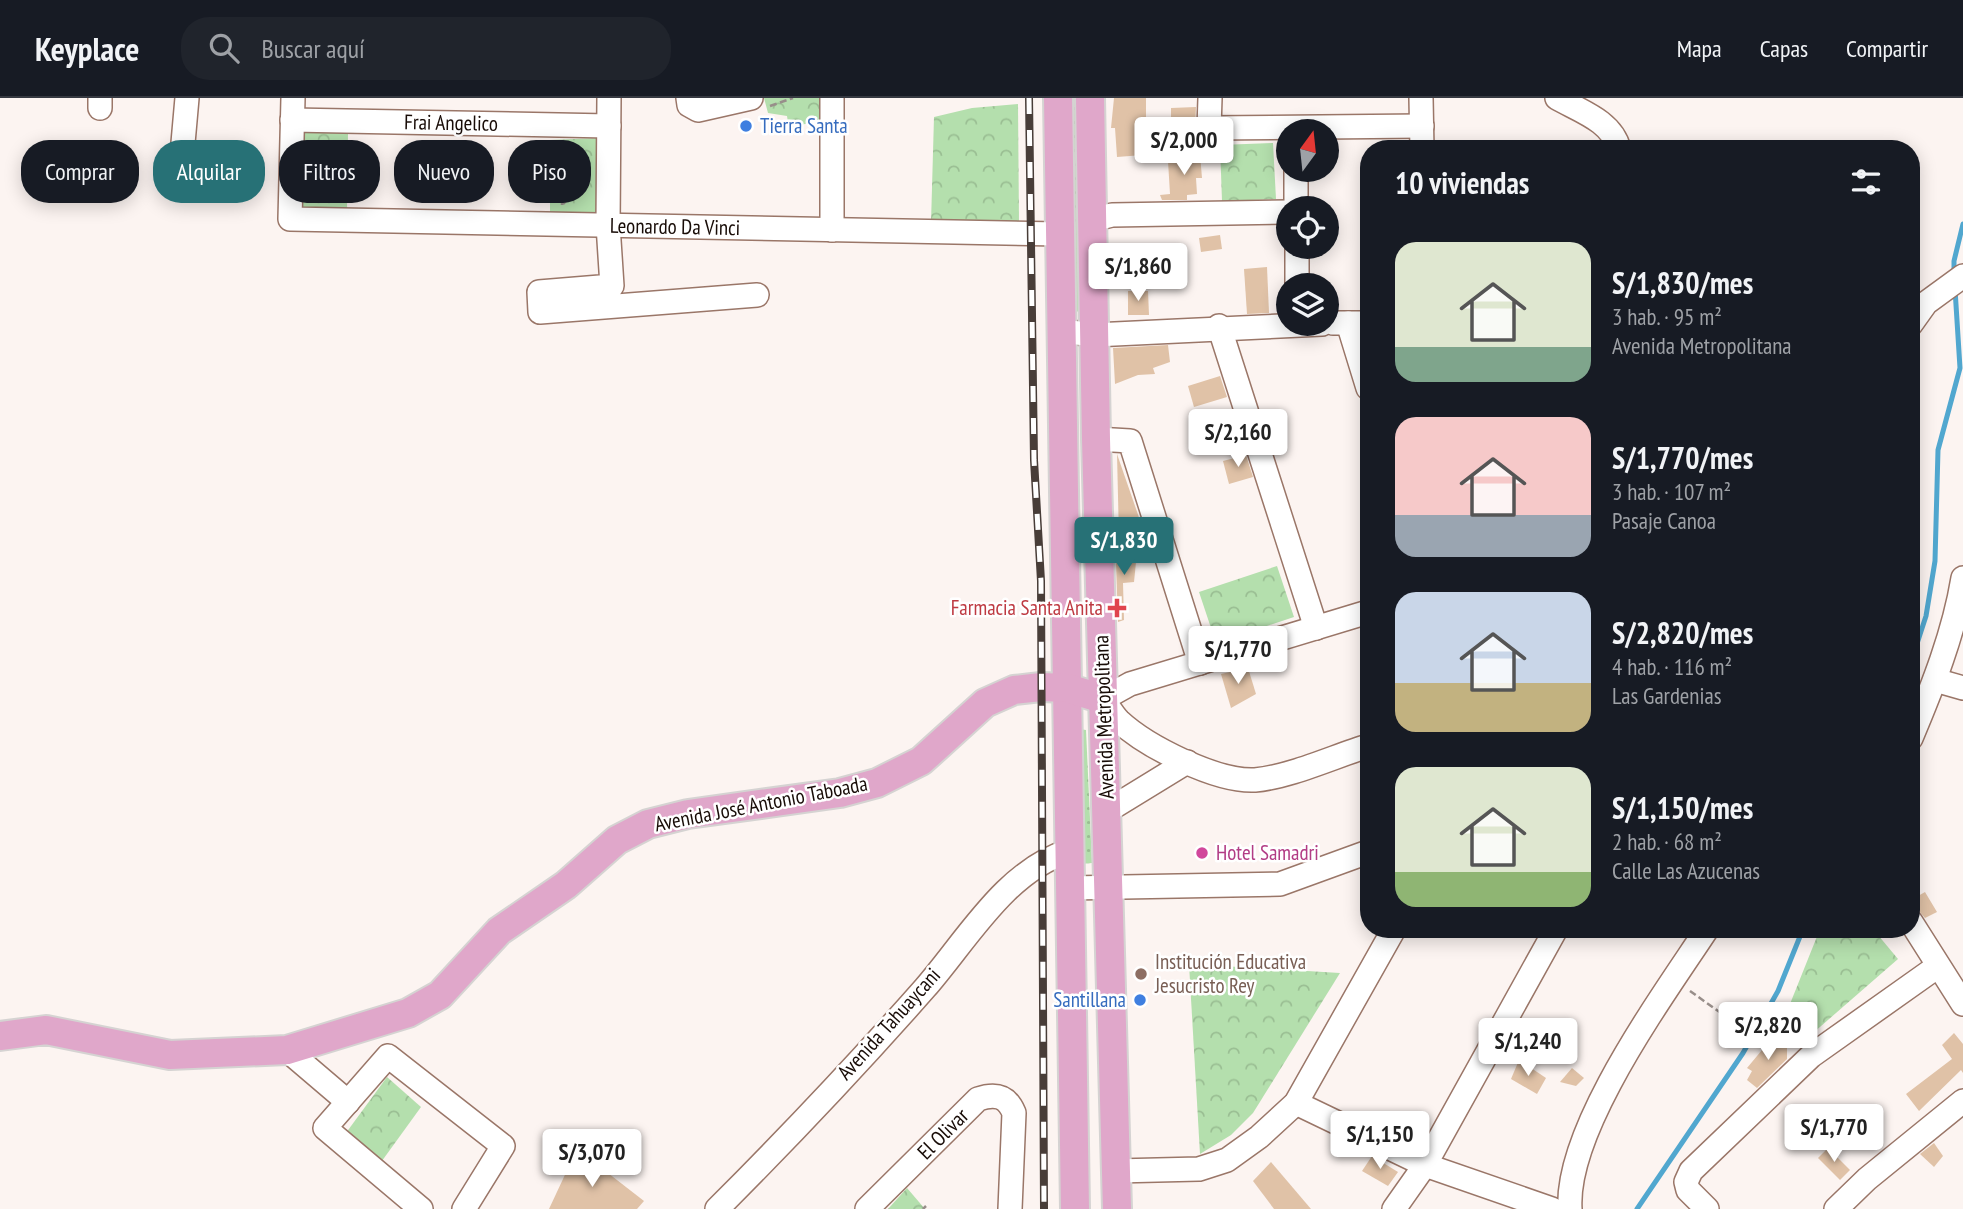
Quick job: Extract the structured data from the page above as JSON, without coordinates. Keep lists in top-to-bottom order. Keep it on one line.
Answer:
{"streets":{"main road":["Avenida Metropolitana","Avenida José Antonio Taboada"],"street":["Frai Angelico","Leonardo Da Vinci","Avenida Tahuaycani","El Olivar"]},"crossings":[["Frai Angelico","Leonardo Da Vinci"],["Leonardo Da Vinci","Avenida Metropolitana"],["Avenida Metropolitana","Avenida José Antonio Taboada"],["Avenida Metropolitana","Avenida Tahuaycani"]],"places":{"other":["Tierra Santa","Hotel Samadri","Institución Educativa Jesucristo Rey","Santillana"],"health":["Farmacia Santa Anita"]},"north":"top","page":{"header":"Keyplace","search":"Buscar aquí","nav":["Mapa","Capas","Compartir"],"price":["S/2,000","S/1,860","S/2,160","S/1,830","S/1,770","S/2,820","S/1,240","S/1,770","S/1,150","S/3,070"],"chip":["Comprar","Alquilar","Filtros","Nuevo","Piso"],"heading":"10 viviendas","list":[{"name":"S/1,830/mes","note":"3 hab. · 95 m² · Avenida Metropolitana"},{"name":"S/1,770/mes","note":"3 hab. · 107 m² · Pasaje Canoa"},{"name":"S/2,820/mes","note":"4 hab. · 116 m² · Las Gardenias"},{"name":"S/1,150/mes","note":"2 hab. · 68 m² · Calle Las Azucenas"}]}}
